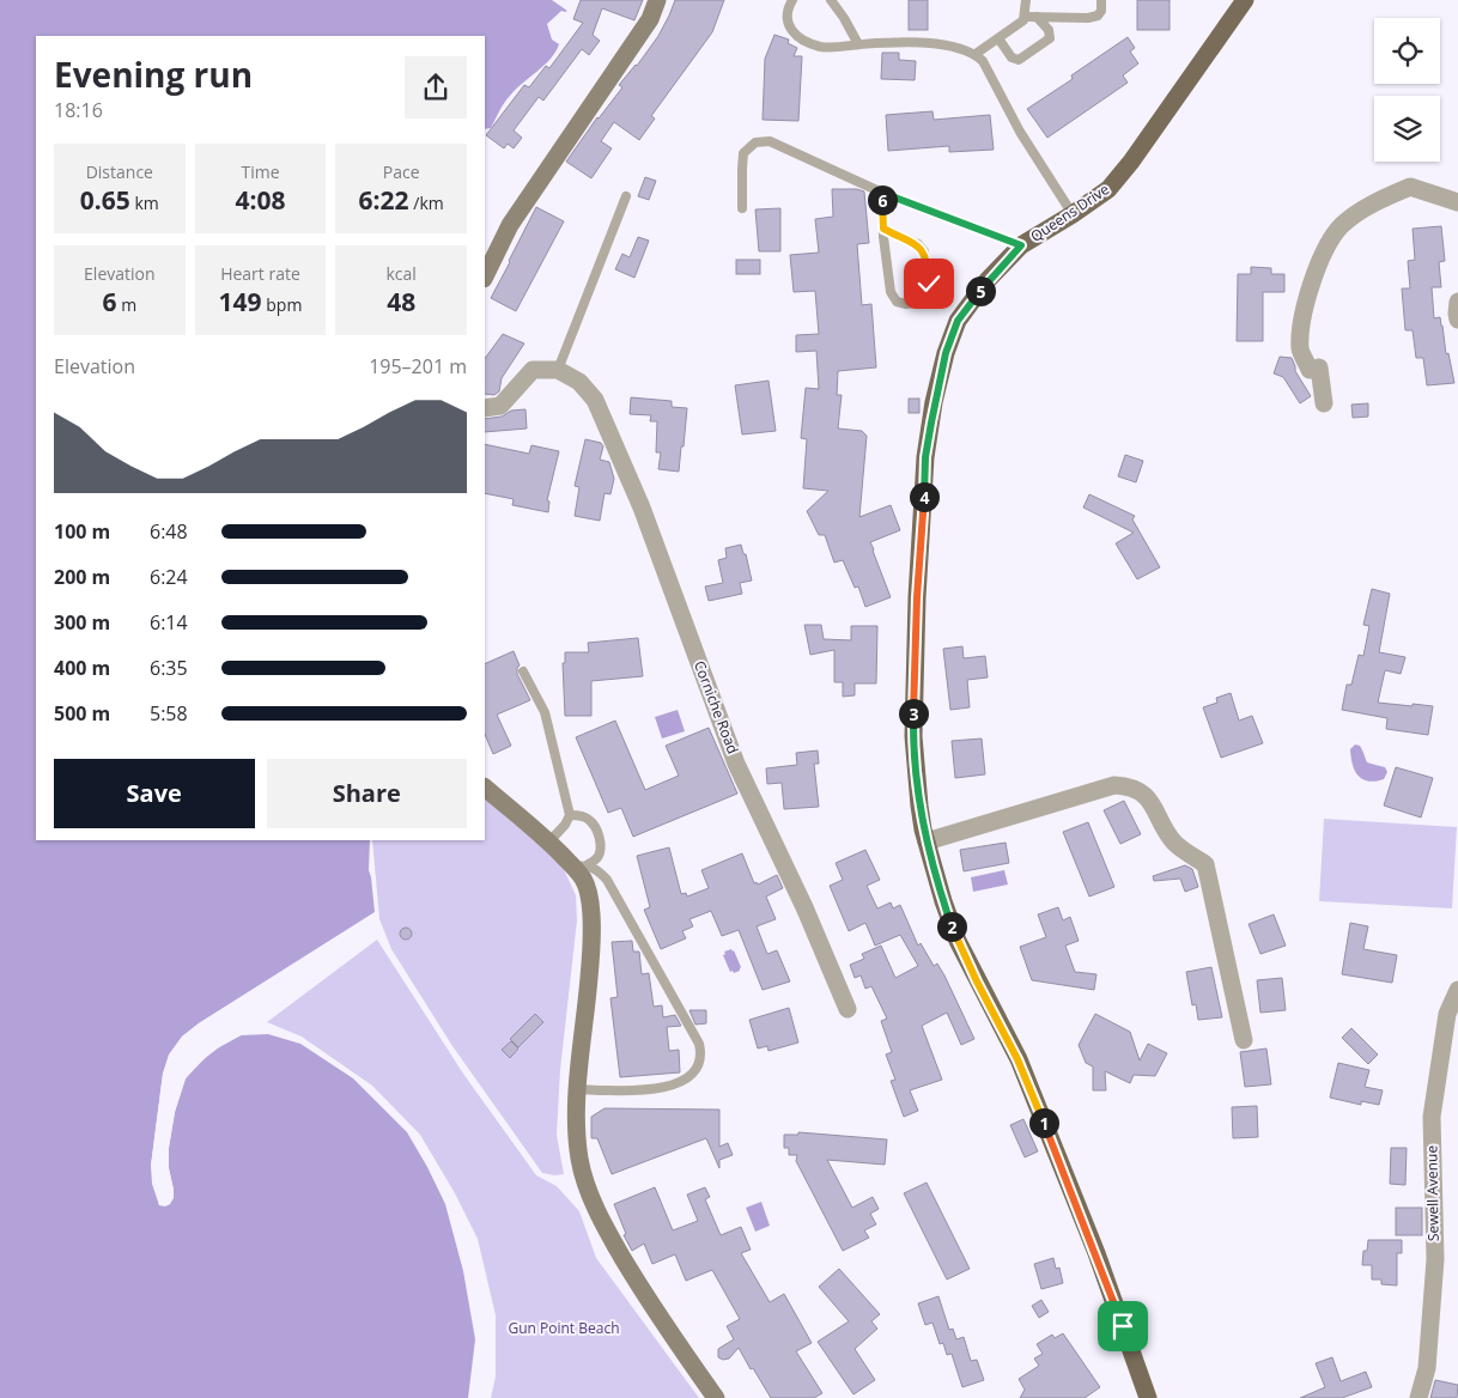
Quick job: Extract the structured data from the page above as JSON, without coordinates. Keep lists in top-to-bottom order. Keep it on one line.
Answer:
{"streets":{"main road":["Queens Drive"],"street":["Corniche Road","Sewell Avenue"]},"parks":["Gun Point Beach"],"page":{"heading":["Evening run","18:16"],"stats":[["Distance","0.65 km"],["Time","4:08"],["Pace","6:22 /km"],["Elevation","6 m"],["Heart rate","149 bpm"],["kcal","48"]],"pins":["6","5","4","3","2","1"],"chart":["Elevation","195–201 m"],"list":[{"name":"100 m","note":"6:48"},{"name":"200 m","note":"6:24"},{"name":"300 m","note":"6:14"},{"name":"400 m","note":"6:35"},{"name":"500 m","note":"5:58"}],"buttons":["Save","Share"]}}
